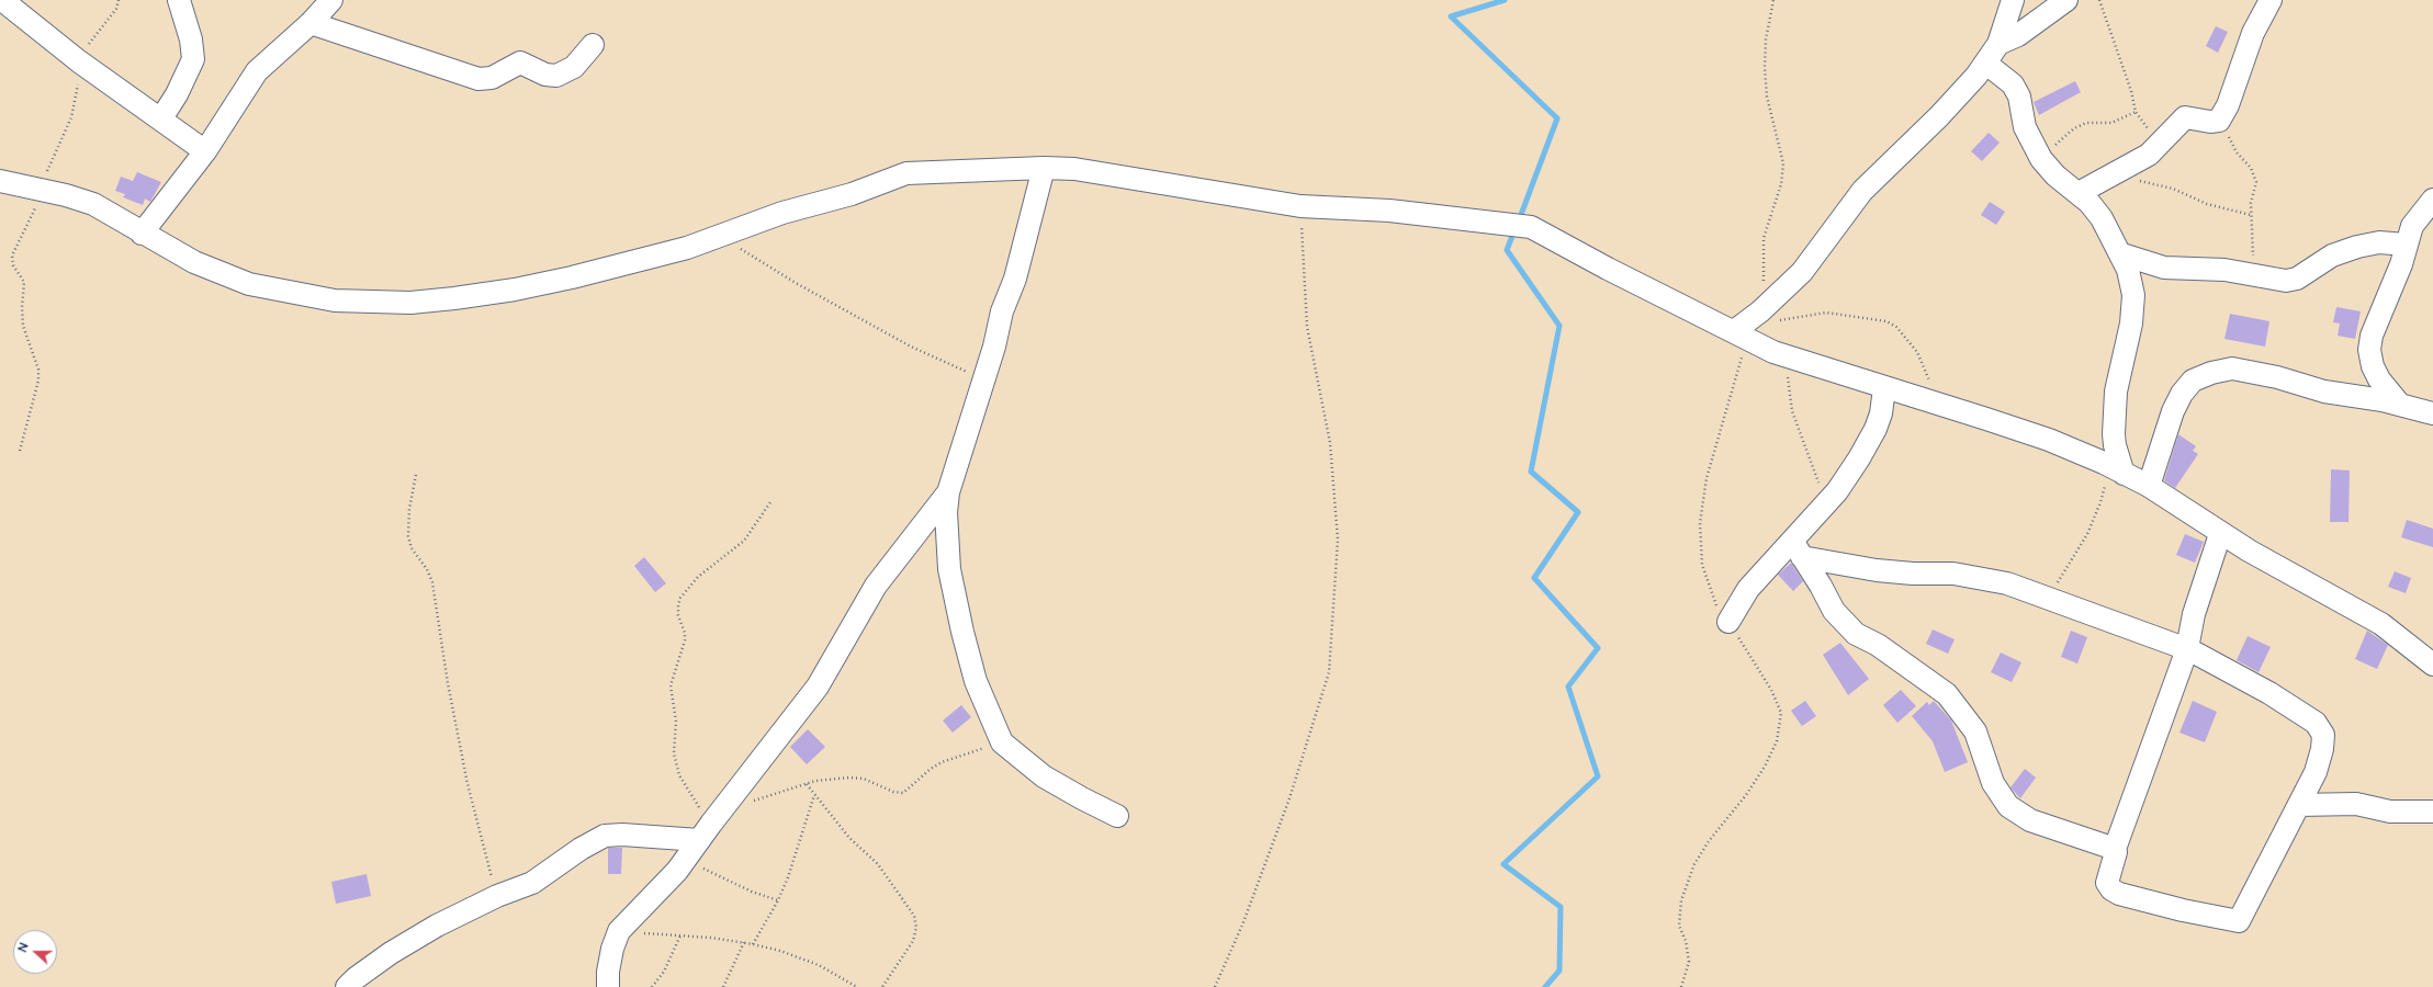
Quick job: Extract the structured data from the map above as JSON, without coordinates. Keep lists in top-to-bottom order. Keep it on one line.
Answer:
{"north":"left"}
